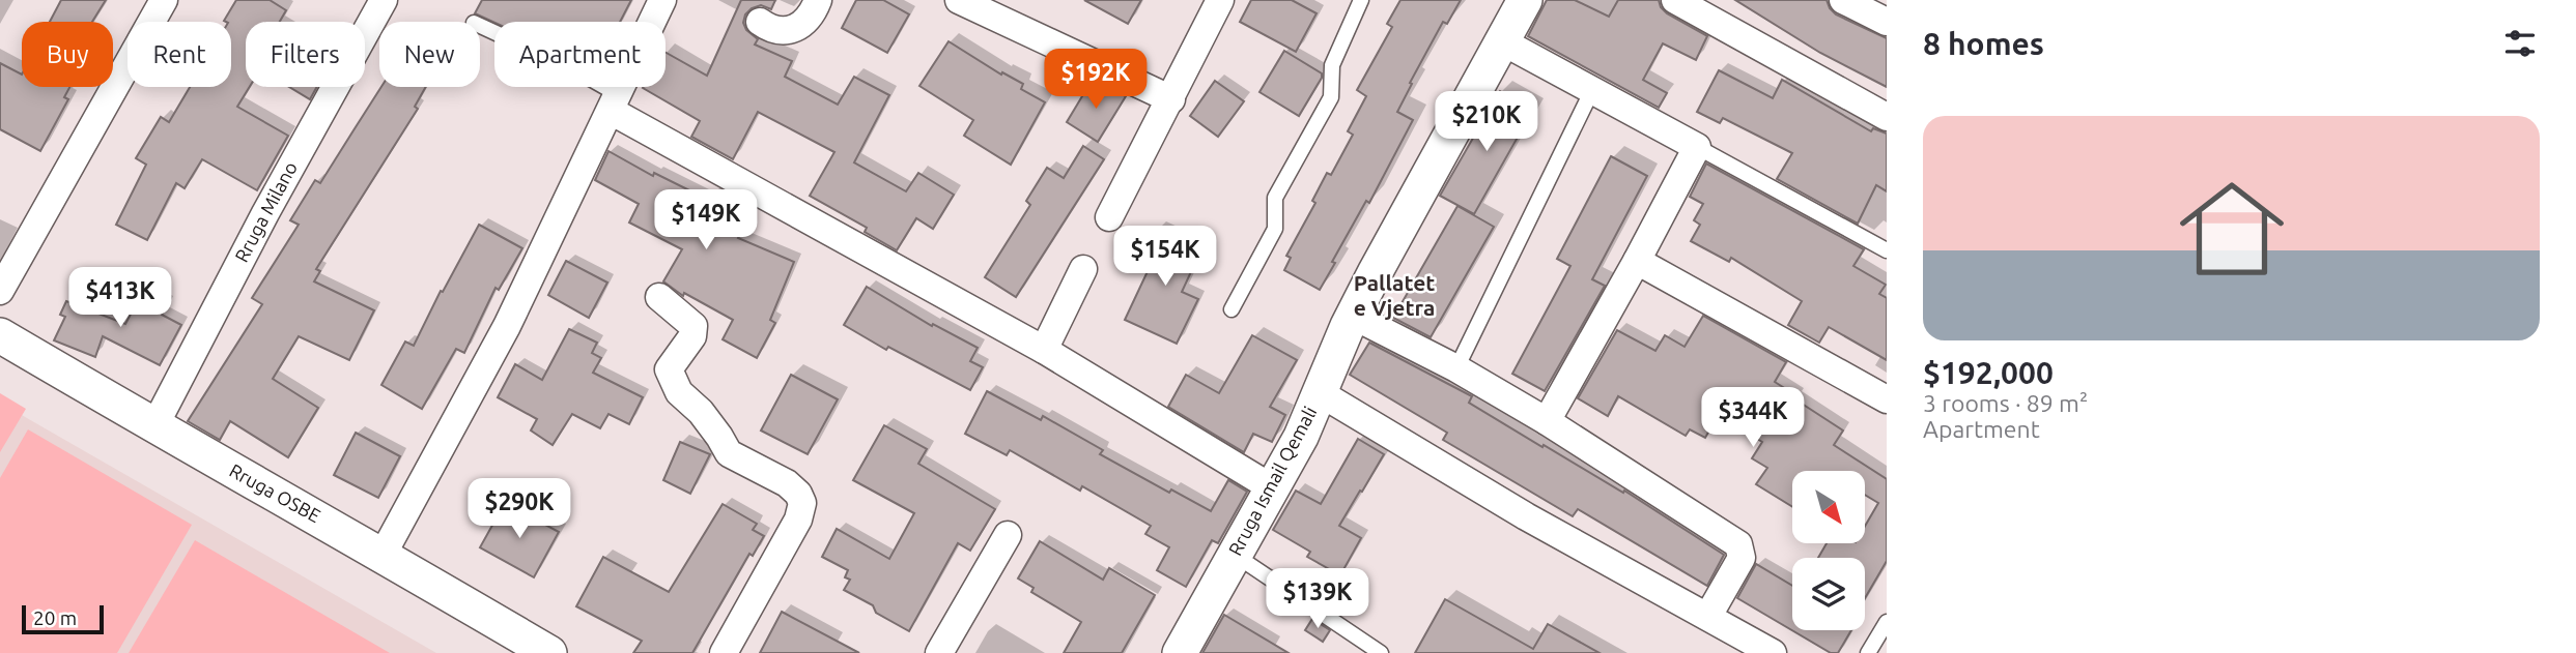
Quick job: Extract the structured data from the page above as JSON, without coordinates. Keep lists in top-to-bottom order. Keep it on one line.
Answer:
{"streets":{"street":["Rruga Milano","Rruga Ismail Qemali","Rruga OSBE"]},"crossings":[["Rruga Milano","Rruga OSBE"]],"districts":["Pallatet e Vjetra"],"scale_bar":"20 m","north":"bottom right","page":{"heading":"8 homes","chip":["Buy","Rent","Filters","New","Apartment"],"price":["$192K","$210K","$149K","$154K","$413K","$344K","$290K","$139K"],"list":[{"name":"$192,000","note":"3 rooms · 89 m² · Apartment"}],"scale":"20 m"}}
